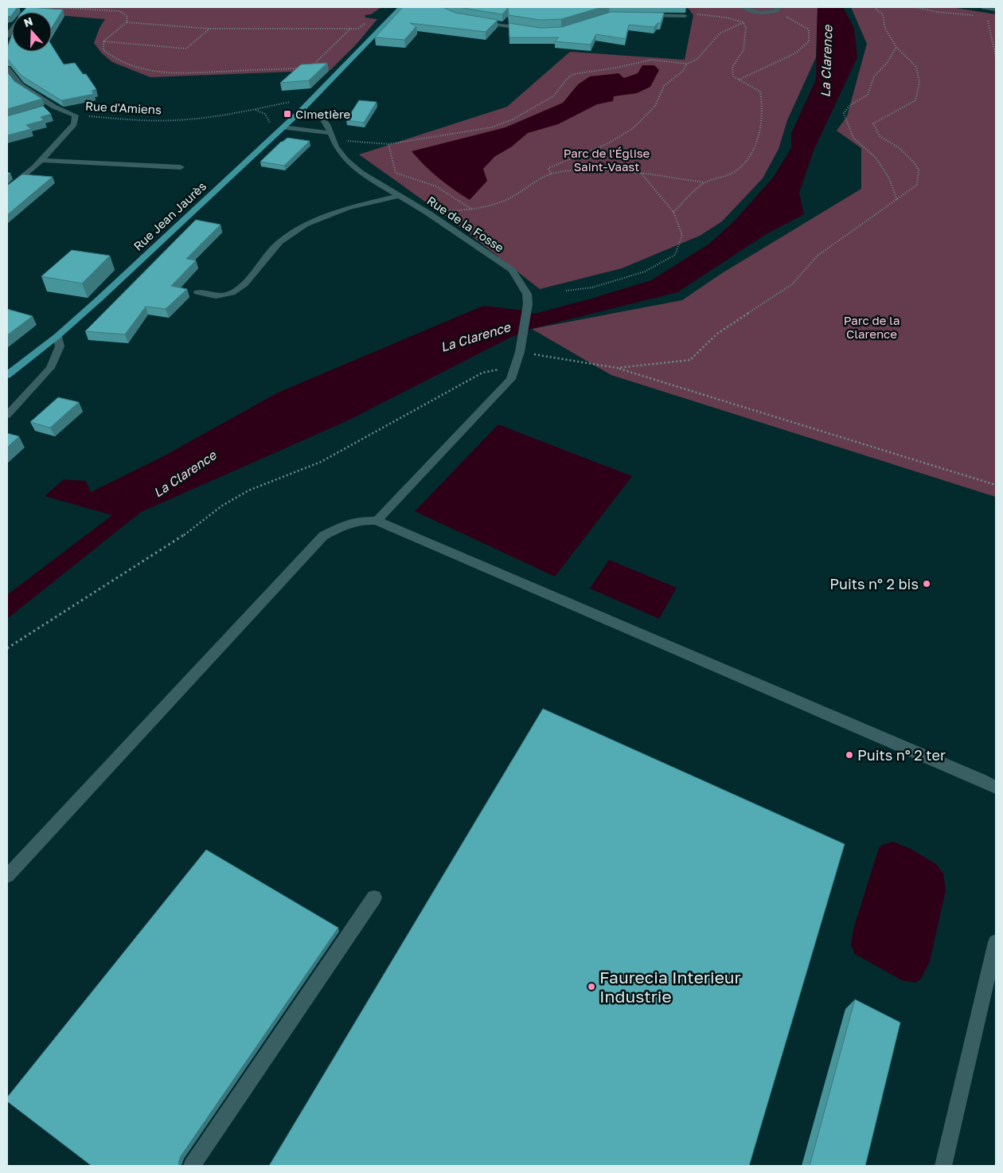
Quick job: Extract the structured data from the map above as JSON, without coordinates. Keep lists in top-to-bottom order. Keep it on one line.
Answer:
{"streets":{"main road":["Rue Jean Jaurès"],"street":["Rue d'Amiens","Rue de la Fosse"]},"crossings":[["Rue d'Amiens","Rue Jean Jaurès"],["Rue Jean Jaurès","Rue de la Fosse"]],"water":["La Clarence"],"parks":["Parc de l'Église Saint-Vaast","Parc de la Clarence"],"places":{"transit":["Cimetière"],"other":["Puits n° 2 bis","Puits n° 2 ter","Faurecia Interieur Industrie"]},"north":"top"}
